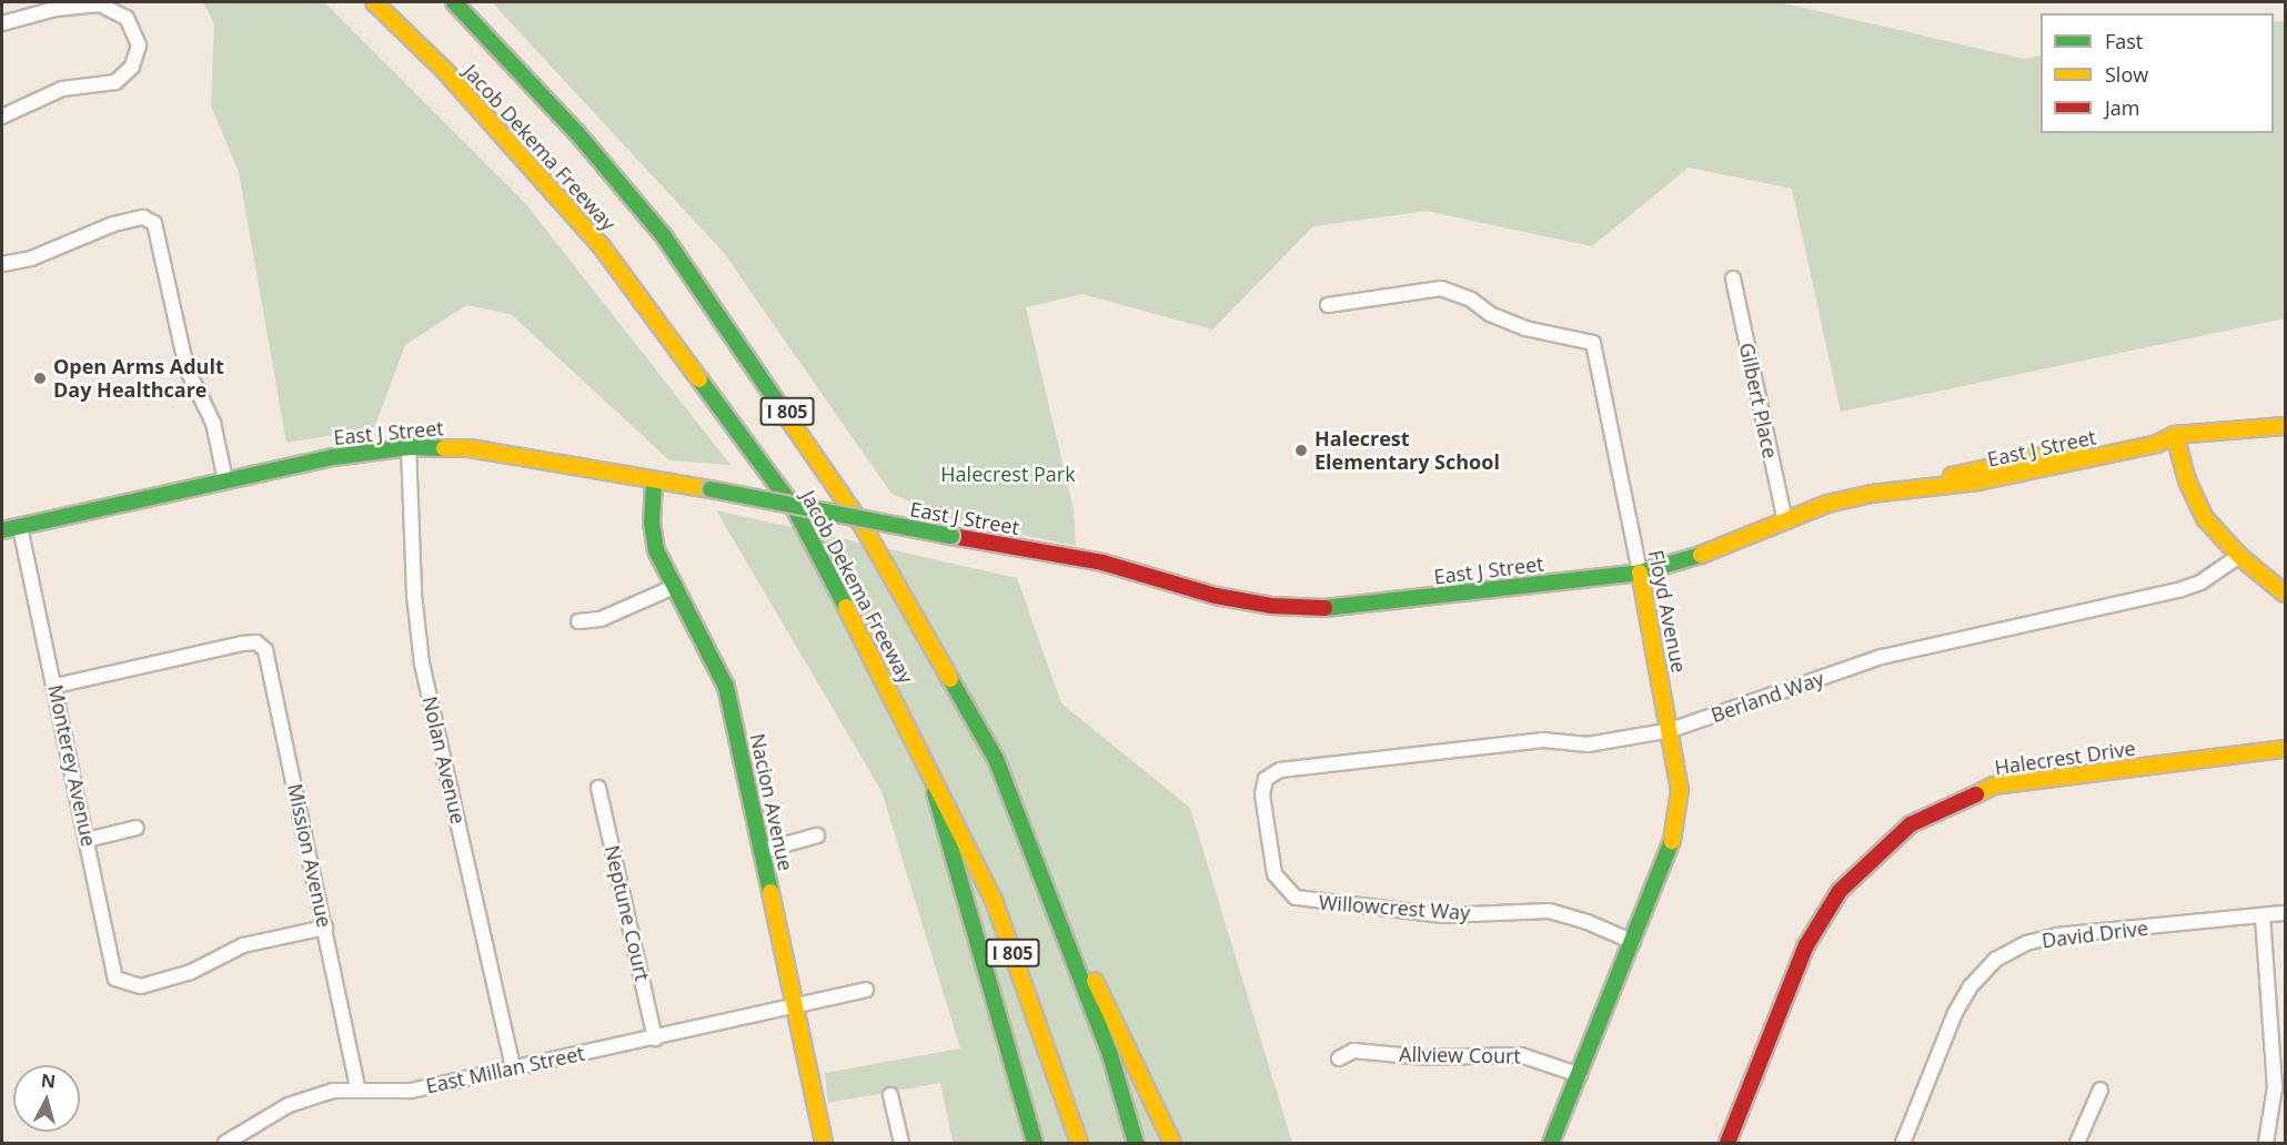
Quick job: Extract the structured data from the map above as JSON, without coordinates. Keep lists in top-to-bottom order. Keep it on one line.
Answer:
{"streets":{"main road":["Jacob Dekema Freeway","I 805","East J Street","Floyd Avenue","Halecrest Drive","Nacion Avenue"],"street":["Gilbert Place","Berland Way","Nolan Avenue","Monterey Avenue","Mission Avenue","Willowcrest Way","Neptune Court","David Drive","Allview Court","East Millan Street"]},"crossings":[["Gilbert Place","East J Street"],["East J Street","Floyd Avenue"],["East J Street","Nolan Avenue"],["East J Street","Monterey Avenue"],["East J Street","Nacion Avenue"],["Floyd Avenue","Berland Way"],["Floyd Avenue","Willowcrest Way"],["Floyd Avenue","Allview Court"],["Berland Way","Willowcrest Way"],["Nolan Avenue","East Millan Street"],["Monterey Avenue","Mission Avenue"],["Nacion Avenue","East Millan Street"],["Mission Avenue","East Millan Street"],["Neptune Court","East Millan Street"]],"parks":["Halecrest Park"],"places":["Open Arms Adult Day Healthcare","Halecrest Elementary School"],"legend":["Fast","Slow","Jam"],"north":"top"}
